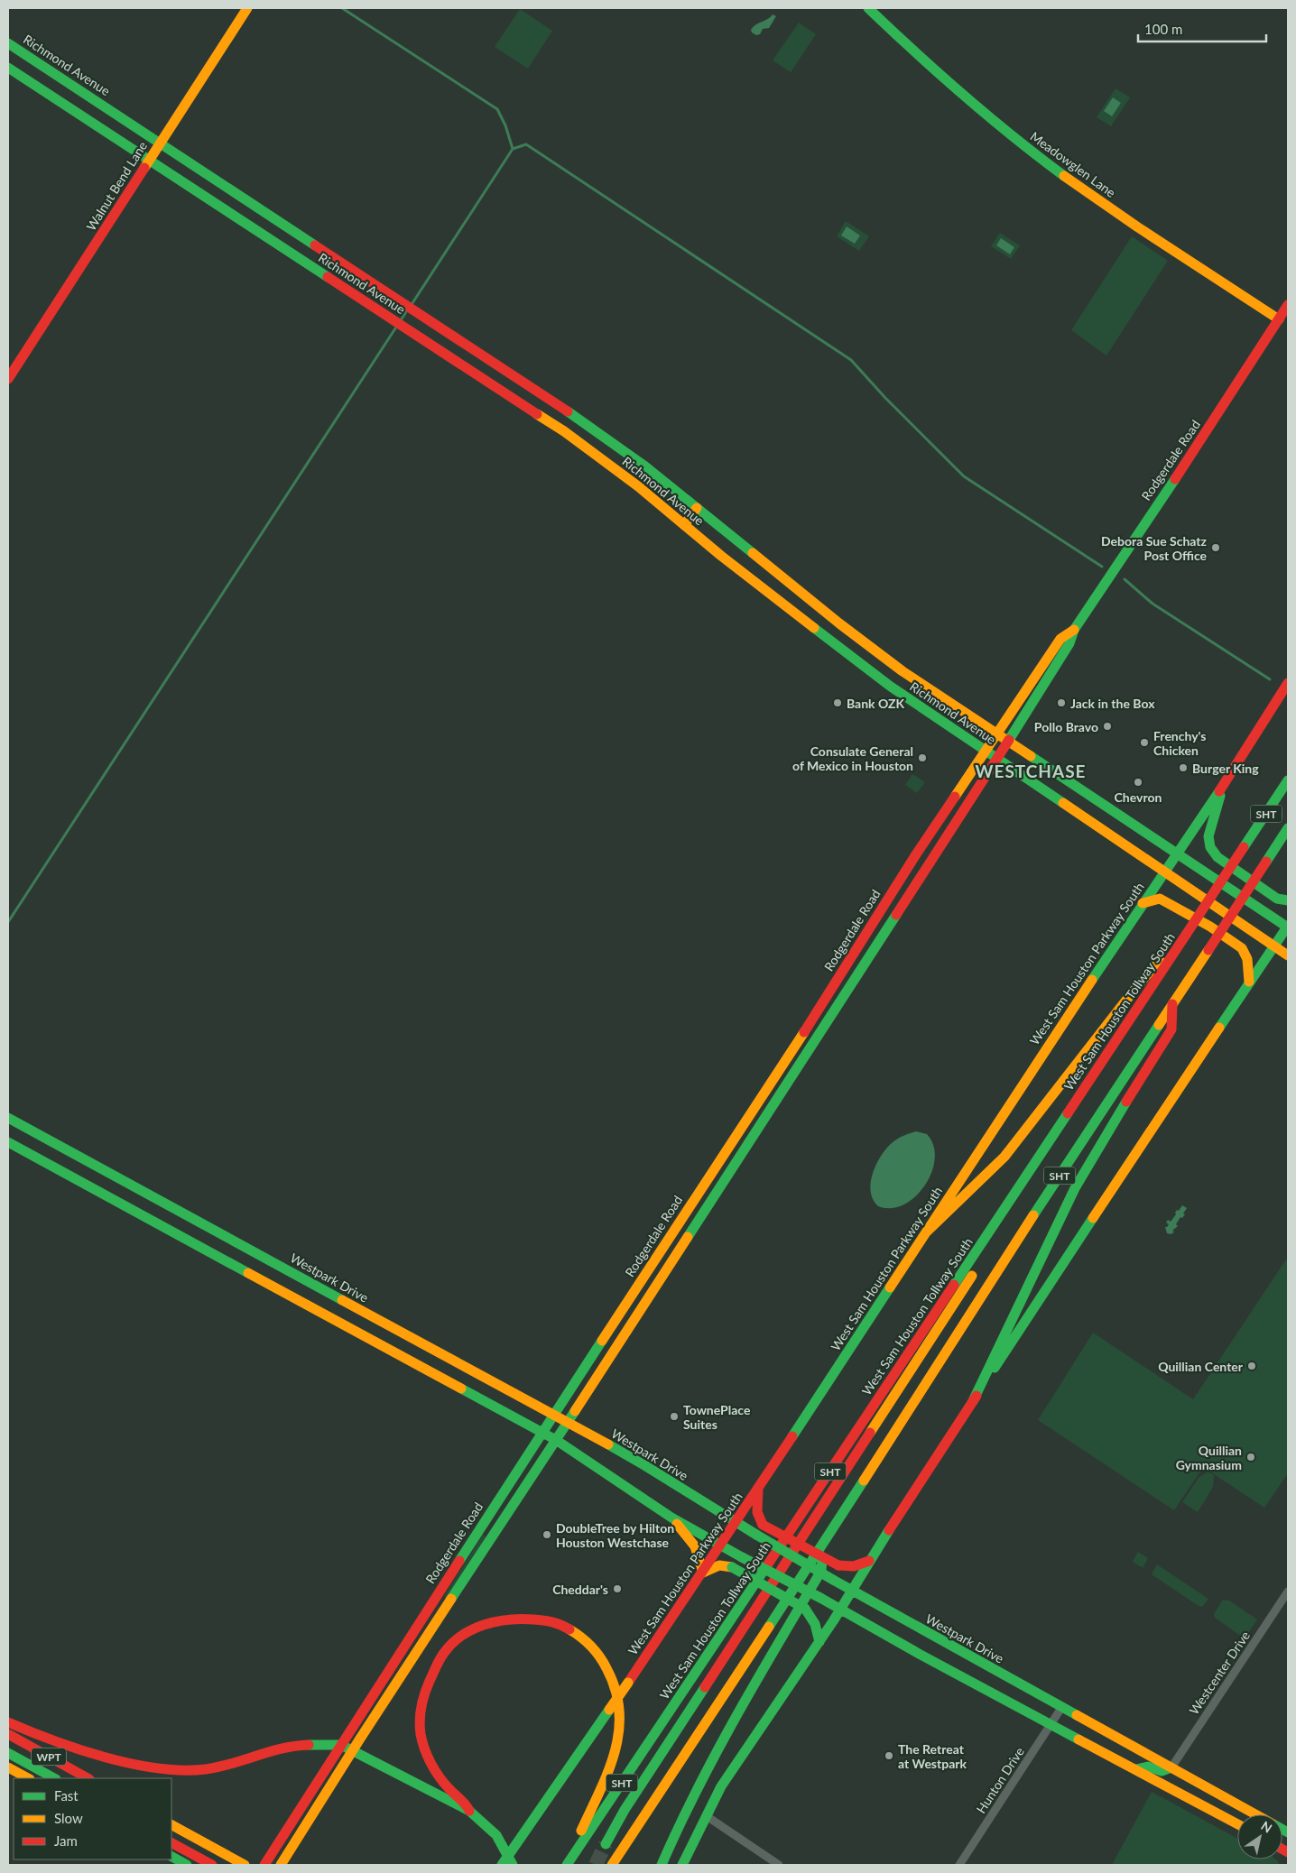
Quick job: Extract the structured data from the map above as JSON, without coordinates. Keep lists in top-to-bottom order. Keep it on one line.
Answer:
{"streets":{"main road":["Richmond Avenue","Meadowglen Lane","Walnut Bend Lane","Rodgerdale Road","SHT","West Sam Houston Parkway South","West Sam Houston Tollway South","Westpark Drive","WPT"],"street":["Westcenter Drive","Hunton Drive"]},"crossings":[["Richmond Avenue","Walnut Bend Lane"],["Richmond Avenue","Rodgerdale Road"],["Richmond Avenue","West Sam Houston Parkway South"],["Meadowglen Lane","Rodgerdale Road"],["Rodgerdale Road","Westpark Drive"],["SHT","West Sam Houston Tollway South"],["West Sam Houston Parkway South","Westpark Drive"],["Westpark Drive","Westcenter Drive"],["Westpark Drive","Hunton Drive"]],"districts":["WESTCHASE"],"places":["Debora Sue Schatz Post Office","Bank OZK","Jack in the Box","Pollo Bravo","Frenchy's Chicken","Consulate General of Mexico in Houston","Burger King","Chevron","Quillian Center","TownePlace Suites","Quillian Gymnasium","DoubleTree by Hilton Houston Westchase","Cheddar's","The Retreat at Westpark"],"legend":["Fast","Slow","Jam"],"scale_bar":"100 m","north":"top right"}
